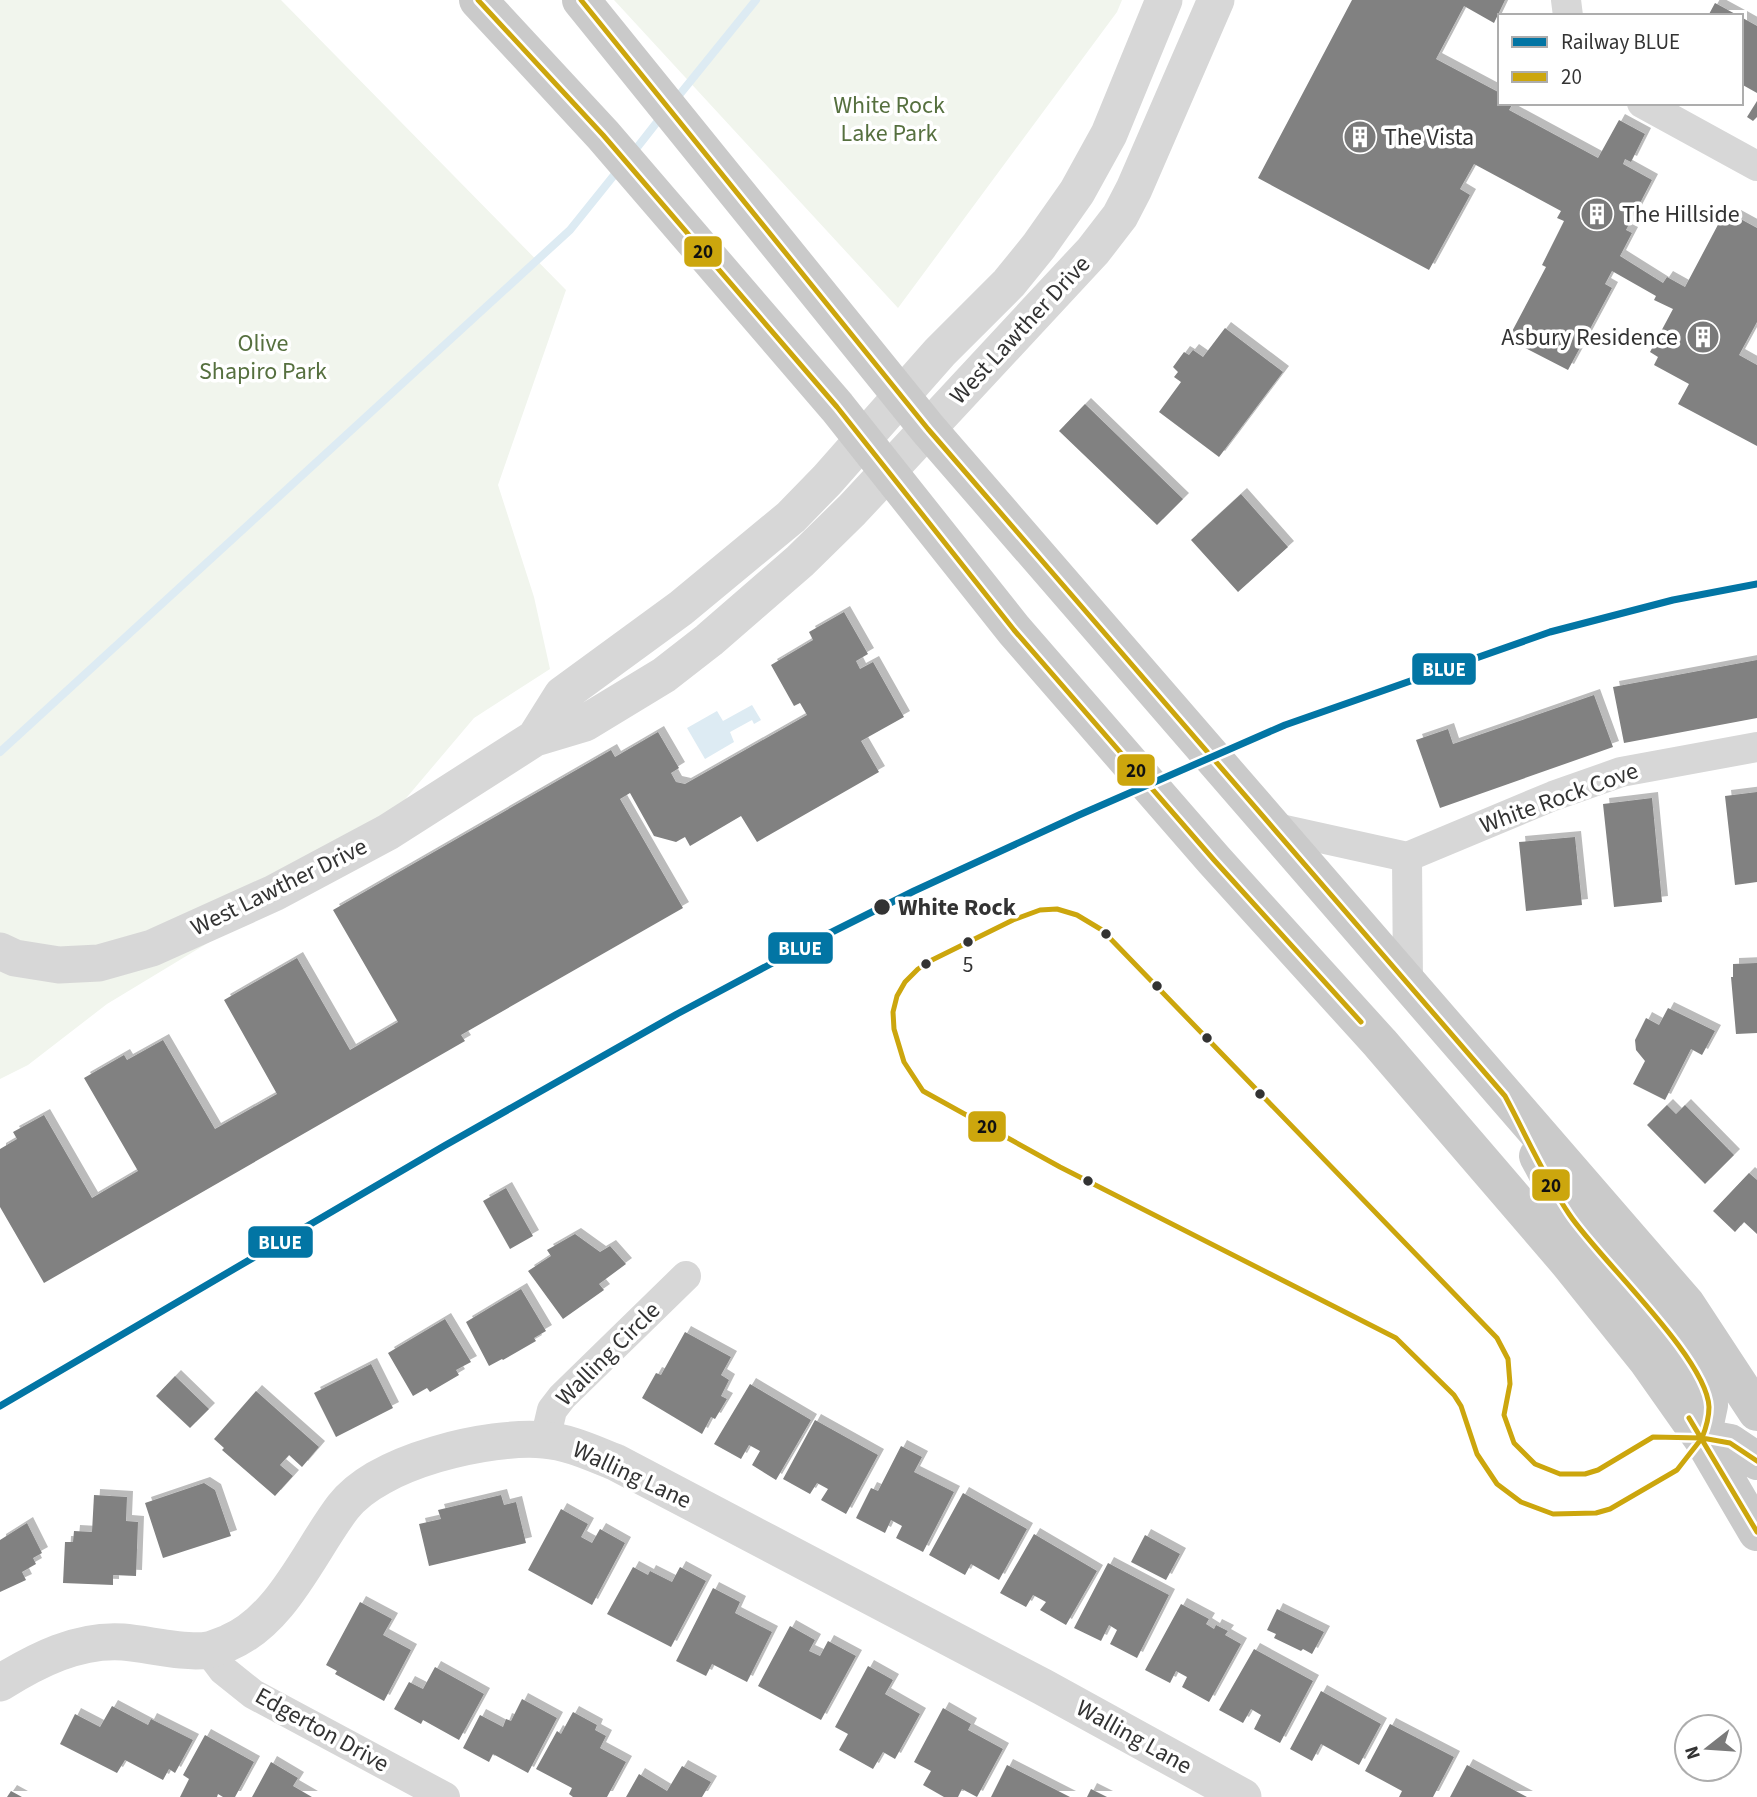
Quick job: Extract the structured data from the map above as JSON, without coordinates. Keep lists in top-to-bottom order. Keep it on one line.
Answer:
{"streets":{"street":["West Lawther Drive","White Rock Cove","Walling Circle","Walling Lane","Edgerton Drive"]},"crossings":[["Walling Circle","Walling Lane"],["Walling Lane","Edgerton Drive"]],"parks":["White Rock Lake Park","Olive Shapiro Park"],"places":{"building":["The Vista","The Hillside","Asbury Residence"],"other":["White Rock","5"]},"lines":["transit line 20","rail line BLUE"],"legend":["Railway BLUE","20"],"north":"left"}
